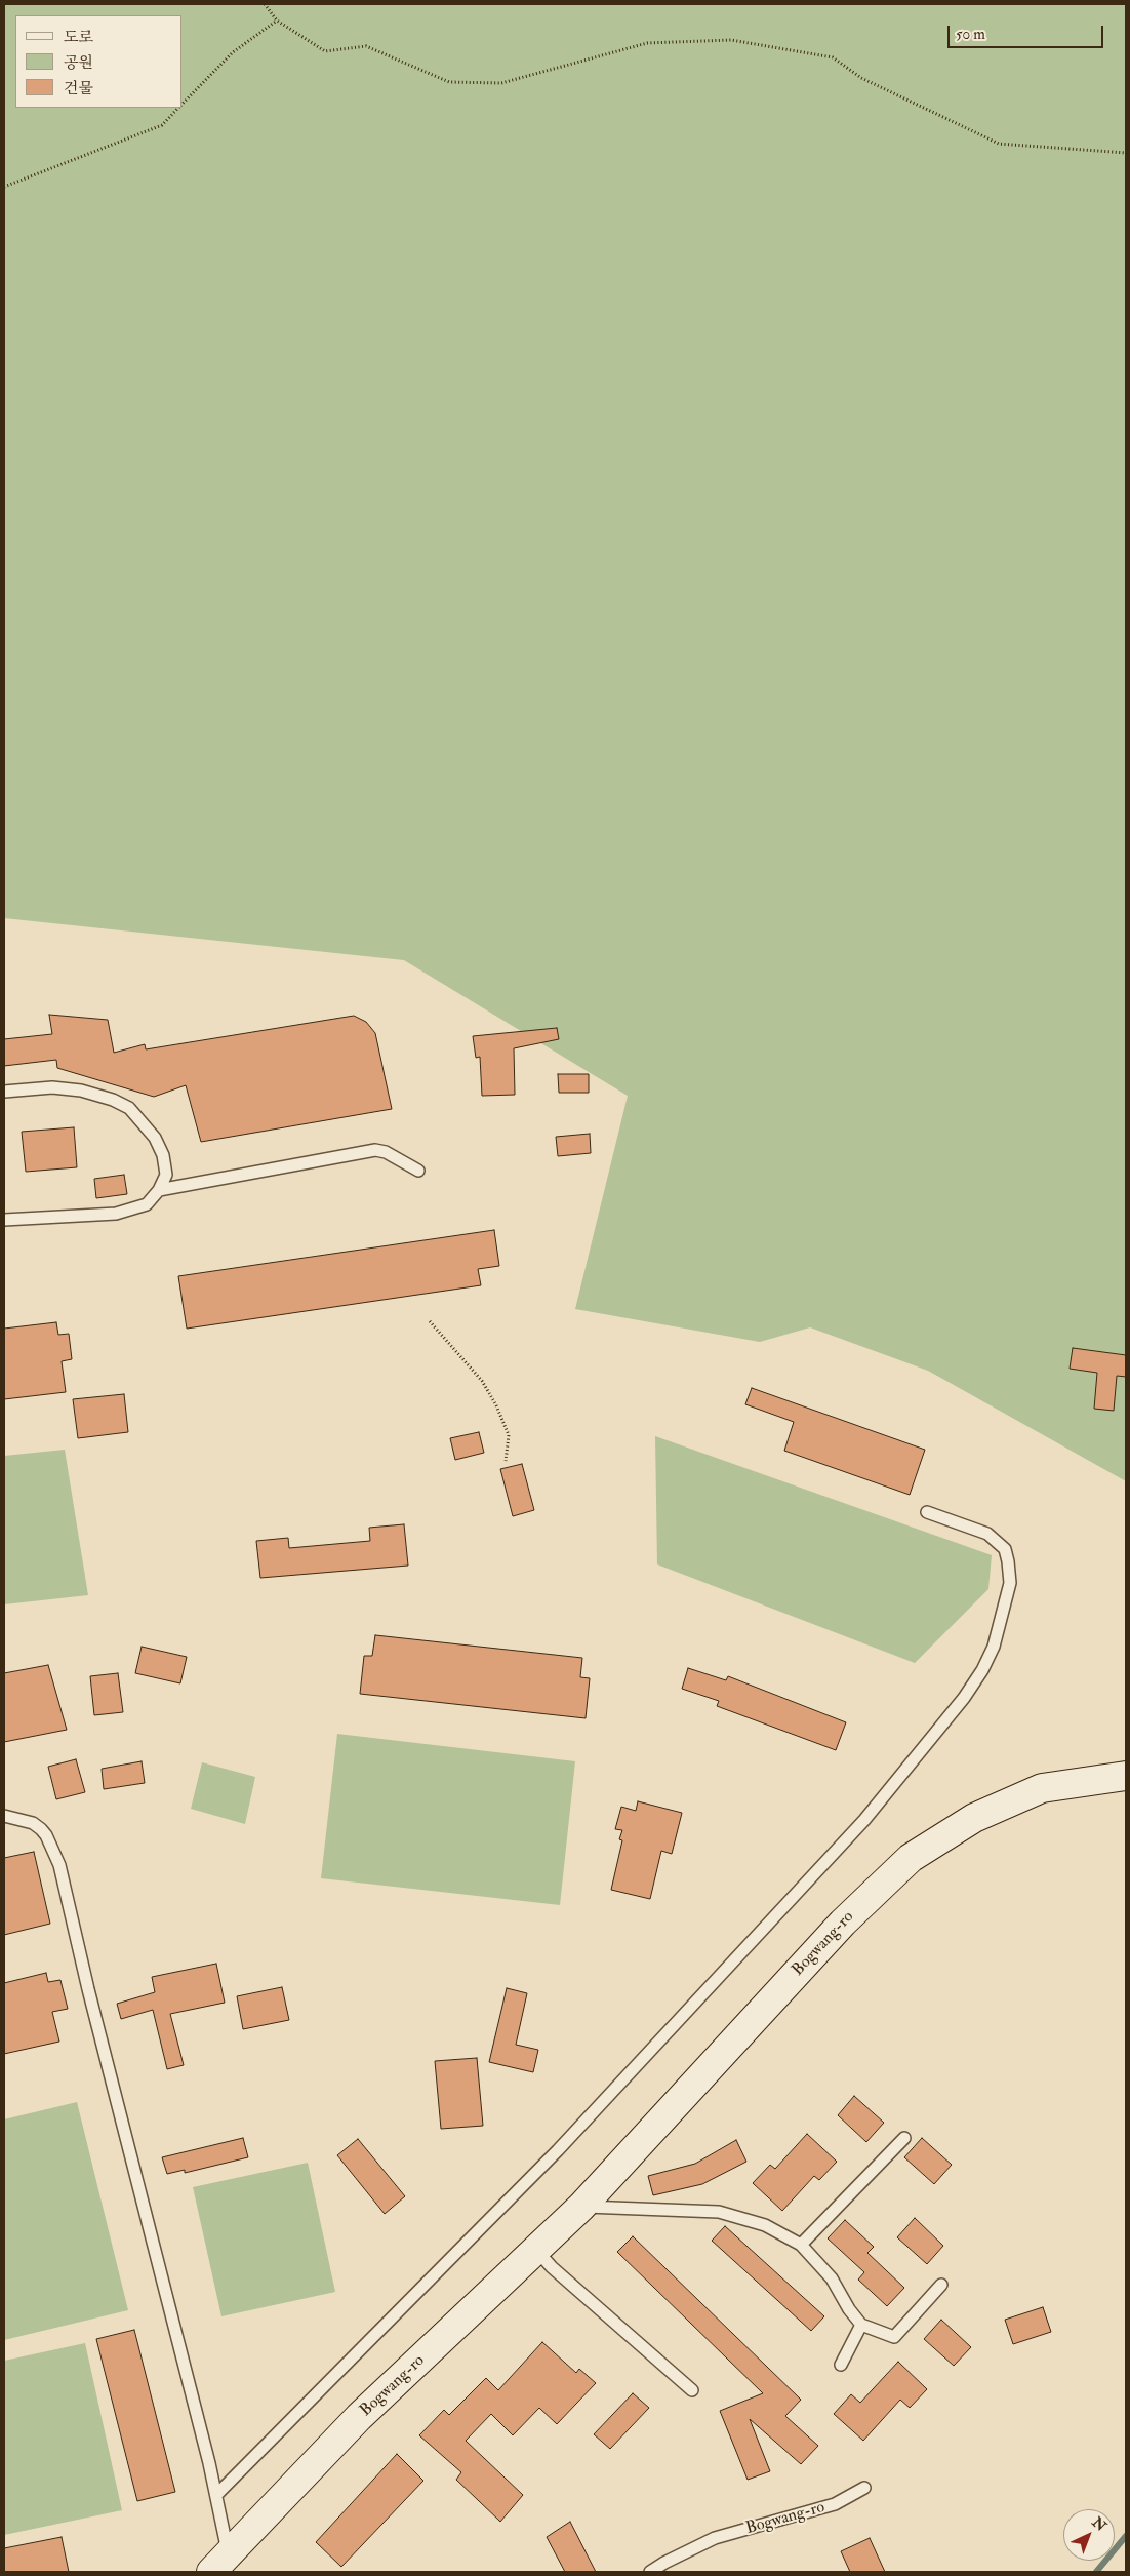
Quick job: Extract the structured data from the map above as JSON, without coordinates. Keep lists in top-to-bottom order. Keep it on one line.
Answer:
{"streets":{"main road":["Bogwang-ro"]},"legend":["도로","공원","건물"],"scale_bar":"50 m","north":"top right"}
